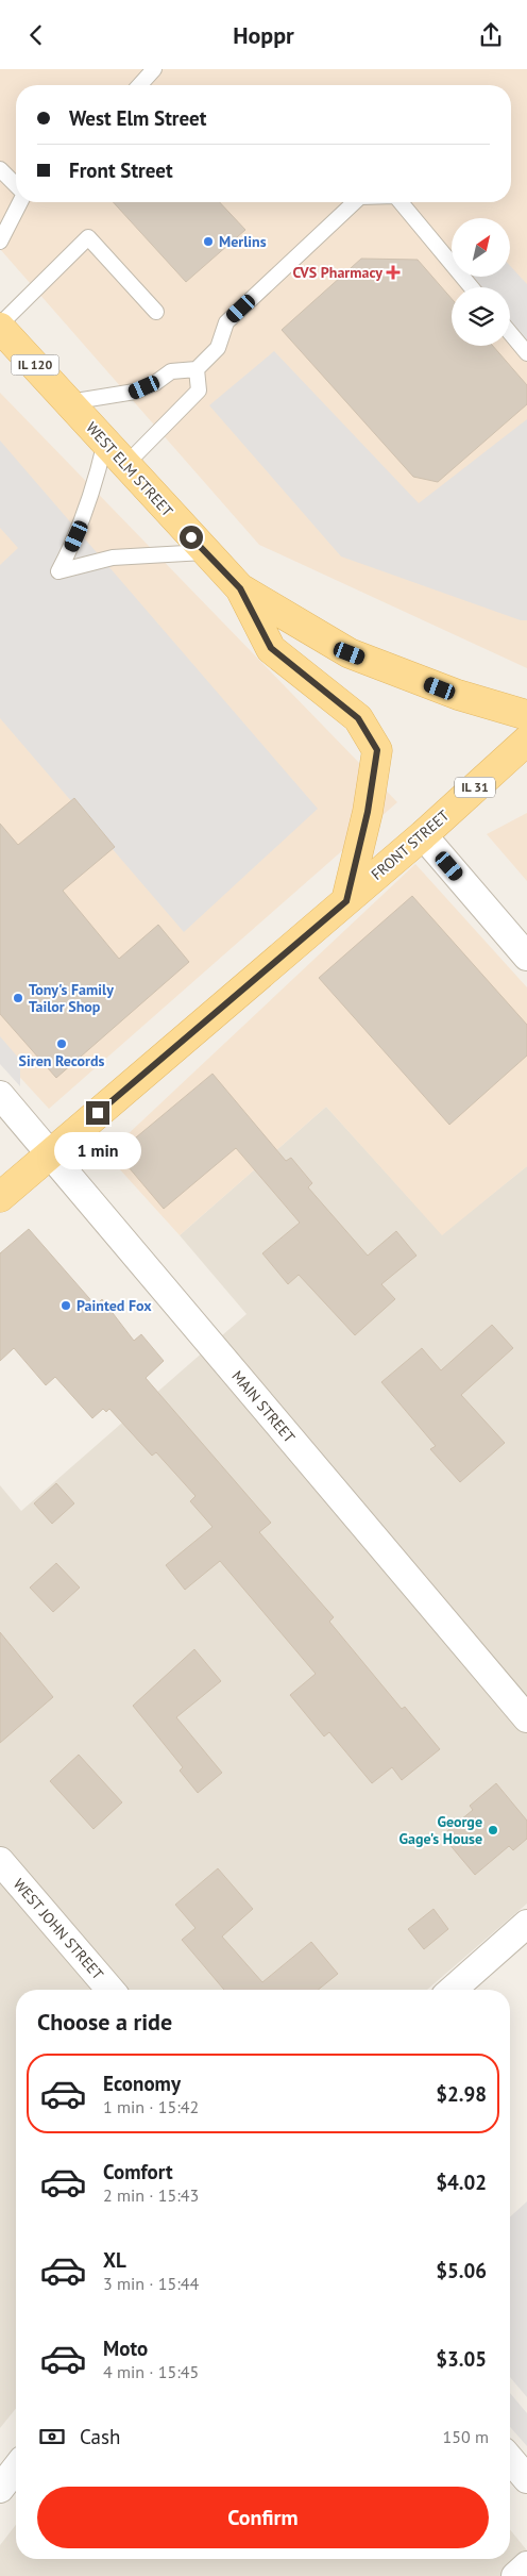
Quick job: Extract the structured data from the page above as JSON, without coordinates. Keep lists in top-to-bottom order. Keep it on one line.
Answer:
{"streets":{"main road":["IL 120","WEST ELM STREET","IL 31","FRONT STREET"],"street":["MAIN STREET","WEST JOHN STREET"]},"crossings":[["FRONT STREET","MAIN STREET"]],"places":{"other":["Merlins","Tony's Family Tailor Shop","Siren Records","Painted Fox","George Gage's House"],"health":["CVS Pharmacy"]},"north":"top right","page":{"header":"Hoppr","banner":["West Elm Street","Front Street"],"bubble":"1 min","heading":"Choose a ride","list":[{"name":"Economy","note":"1 min · 15:42","value":"$2.98"},{"name":"Comfort","note":"2 min · 15:43","value":"$4.02"},{"name":"XL","note":"3 min · 15:44","value":"$5.06"},{"name":"Moto","note":"4 min · 15:45","value":"$3.05"}],"pay":["Cash","150 m"],"buttons":"Confirm"}}
